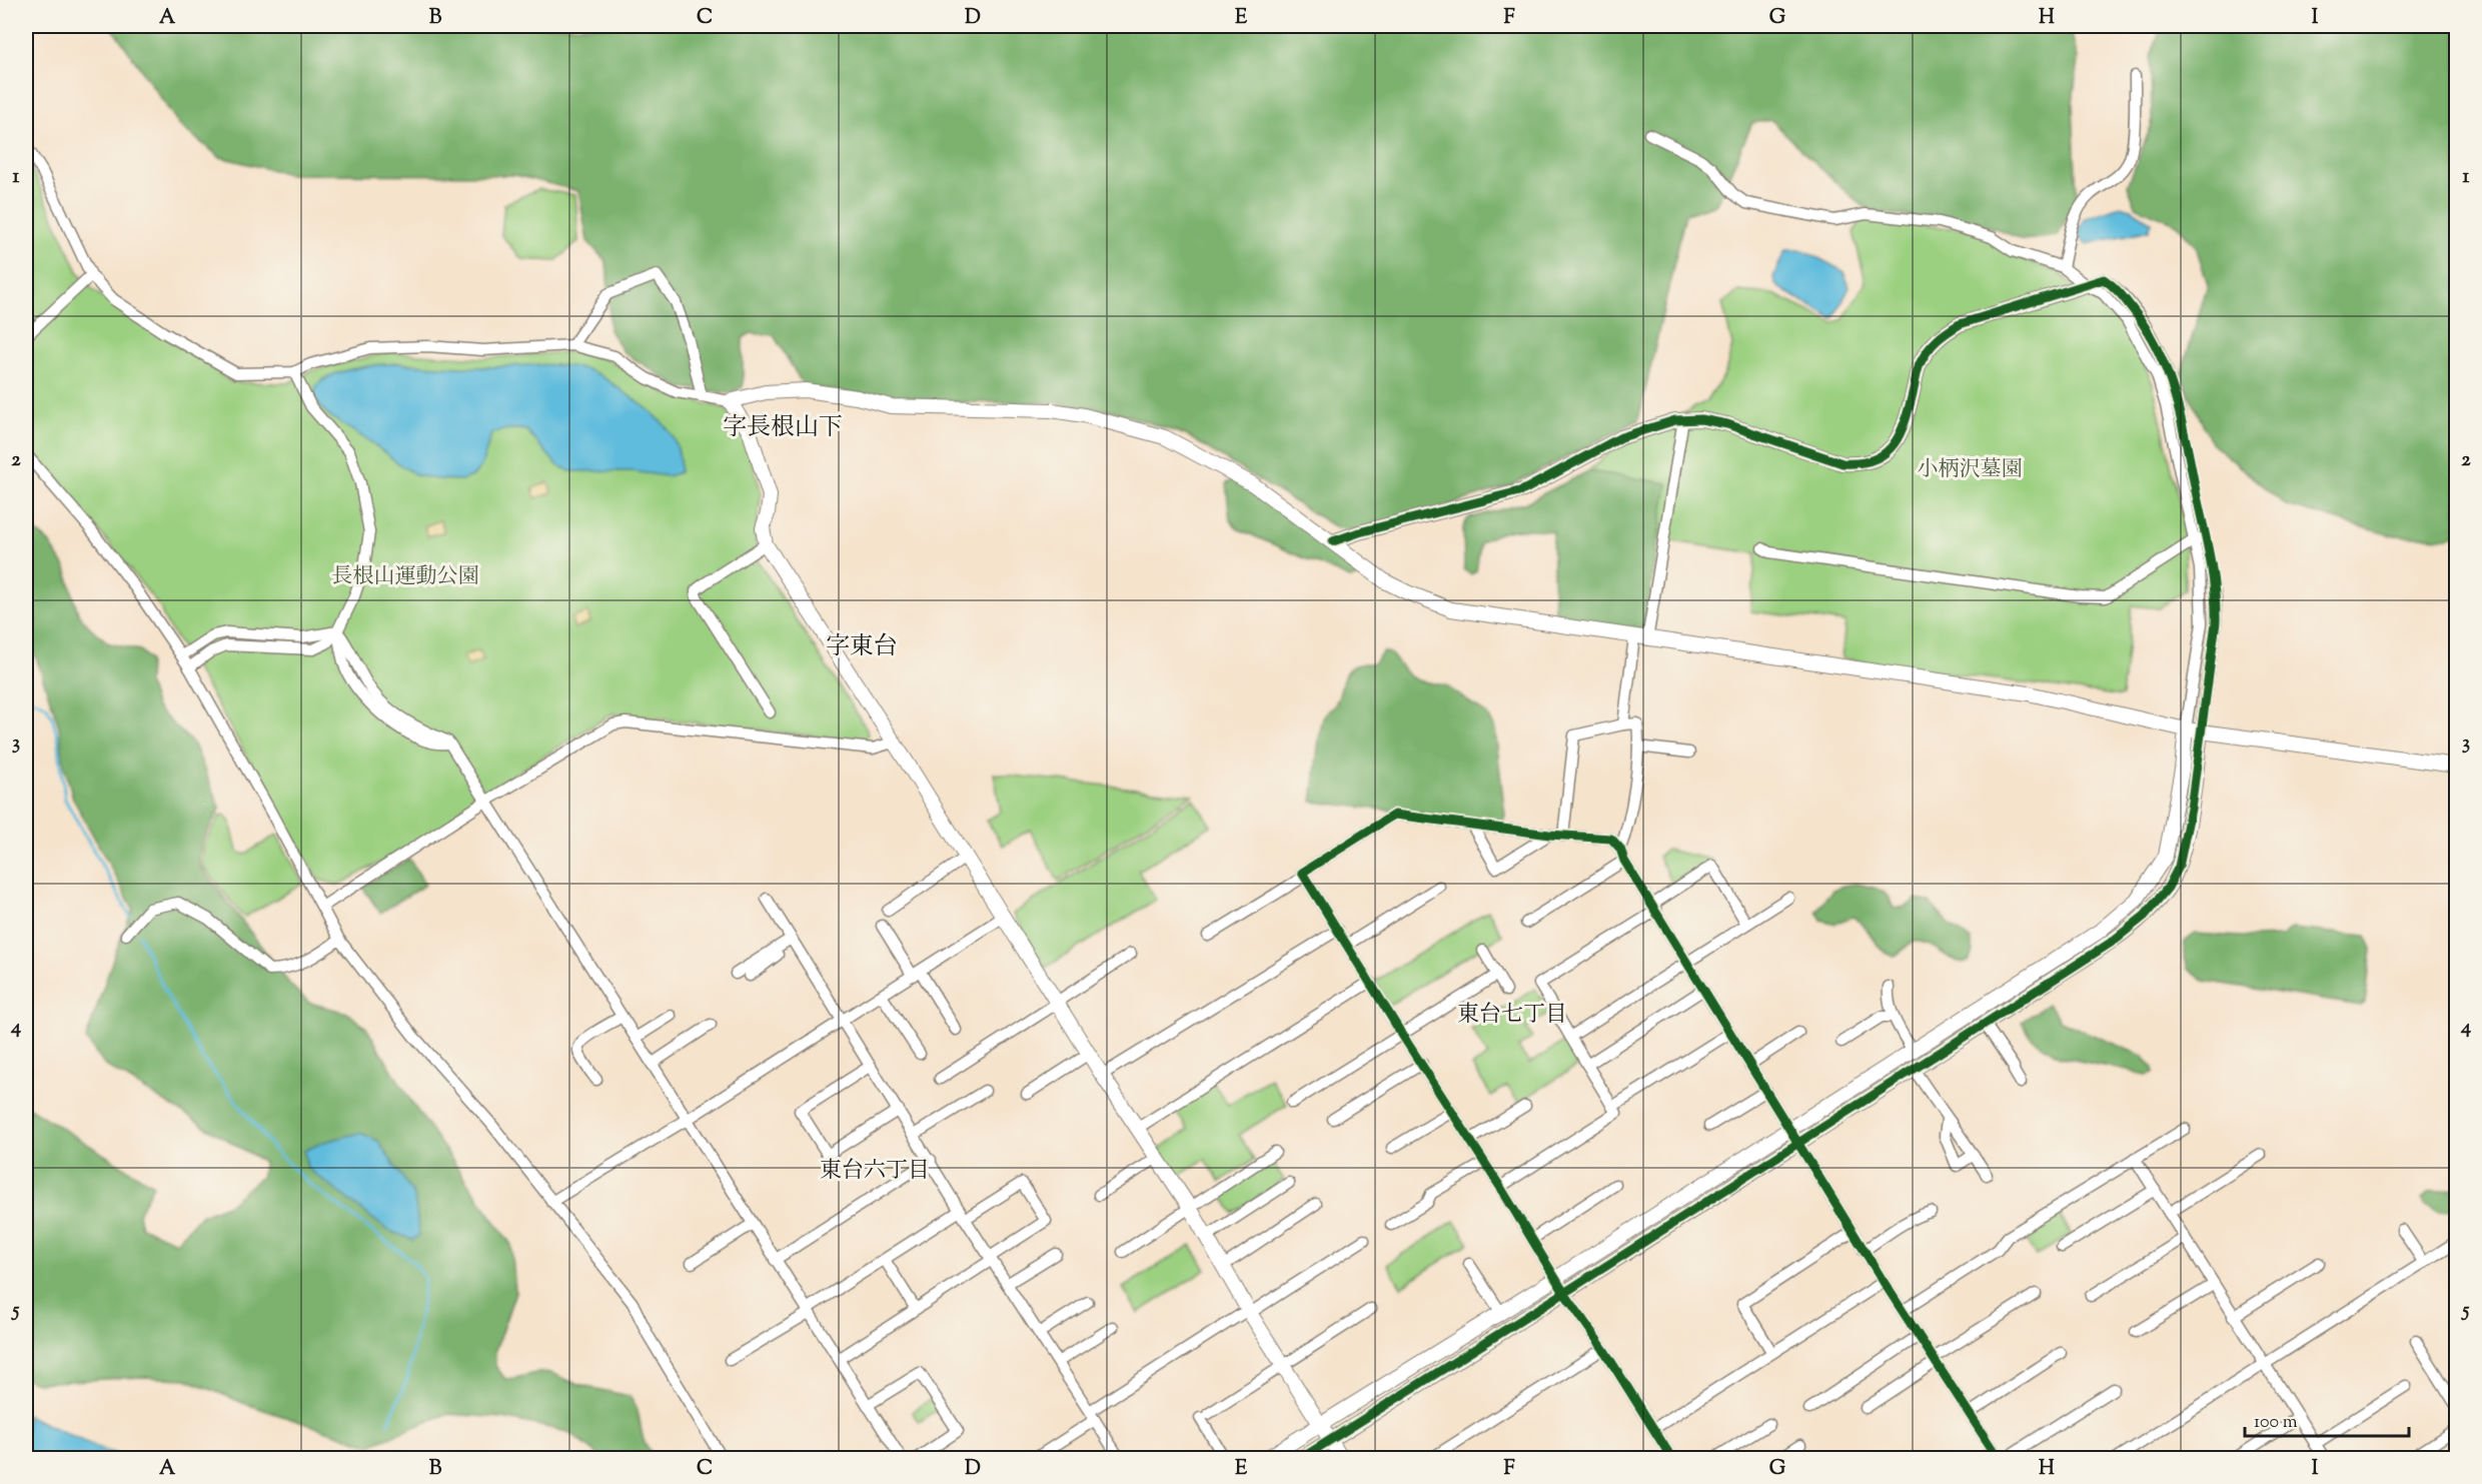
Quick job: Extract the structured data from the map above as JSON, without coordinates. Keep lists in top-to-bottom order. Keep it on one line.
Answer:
{"districts":["字長根山下","字東台","東台七丁目","東台六丁目"],"parks":["小柄沢墓園","長根山運動公園"],"scale_bar":"100 m","grid":{"columns":["A","B","C","D","E","F","G","H","I"],"rows":["1","2","3","4","5"]}}
